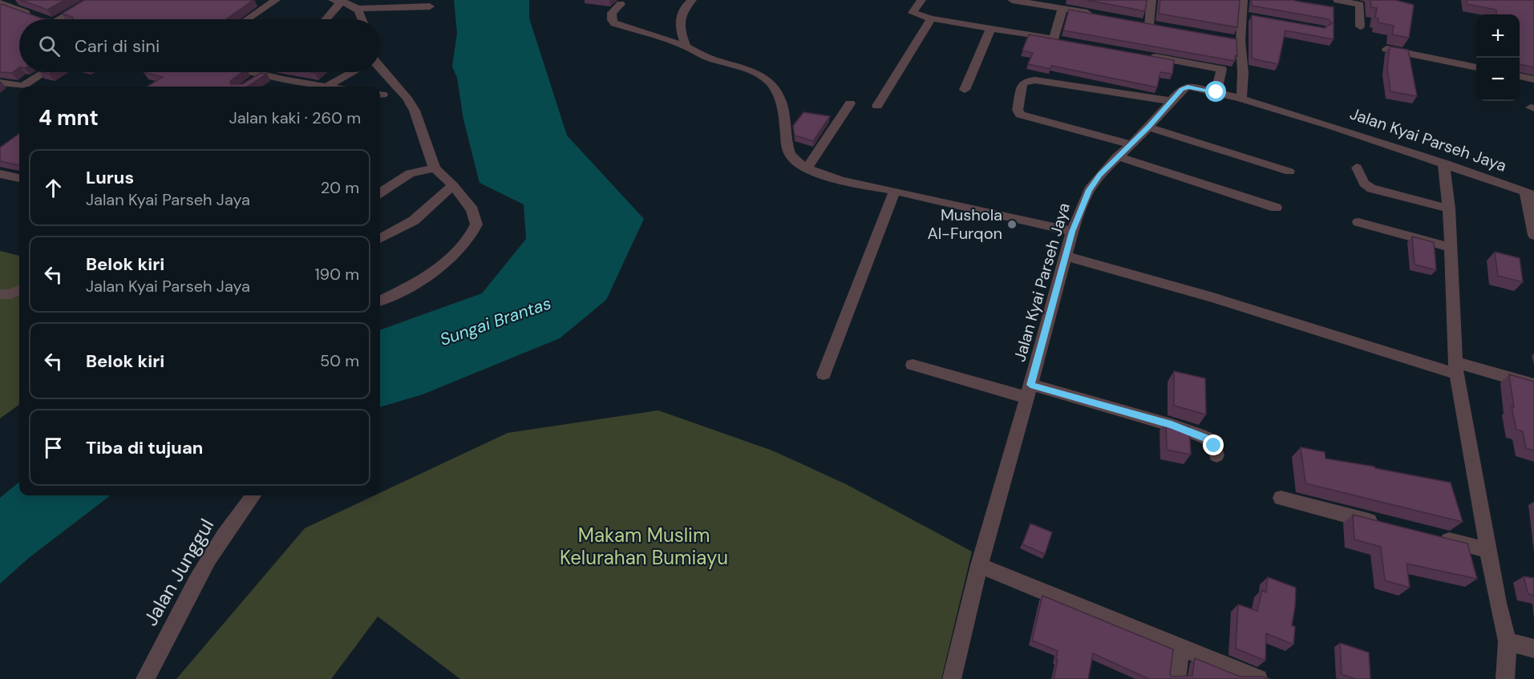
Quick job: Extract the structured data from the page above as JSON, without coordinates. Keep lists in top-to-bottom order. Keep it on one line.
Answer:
{"streets":{"street":["Jalan Kyai Parseh Jaya","Jalan Junggul"]},"water":["Sungai Brantas"],"parks":["Makam Muslim Kelurahan Bumiayu"],"places":["Mushola Al-Furqon"],"page":{"map_buttons":["+","−"],"search":"Cari di sini","heading":["4 mnt","Jalan kaki · 260 m"],"list":[["Lurus","Jalan Kyai Parseh Jaya","20 m"],["Belok kiri","Jalan Kyai Parseh Jaya","190 m"],["Belok kiri","50 m"],"Tiba di tujuan"]}}
